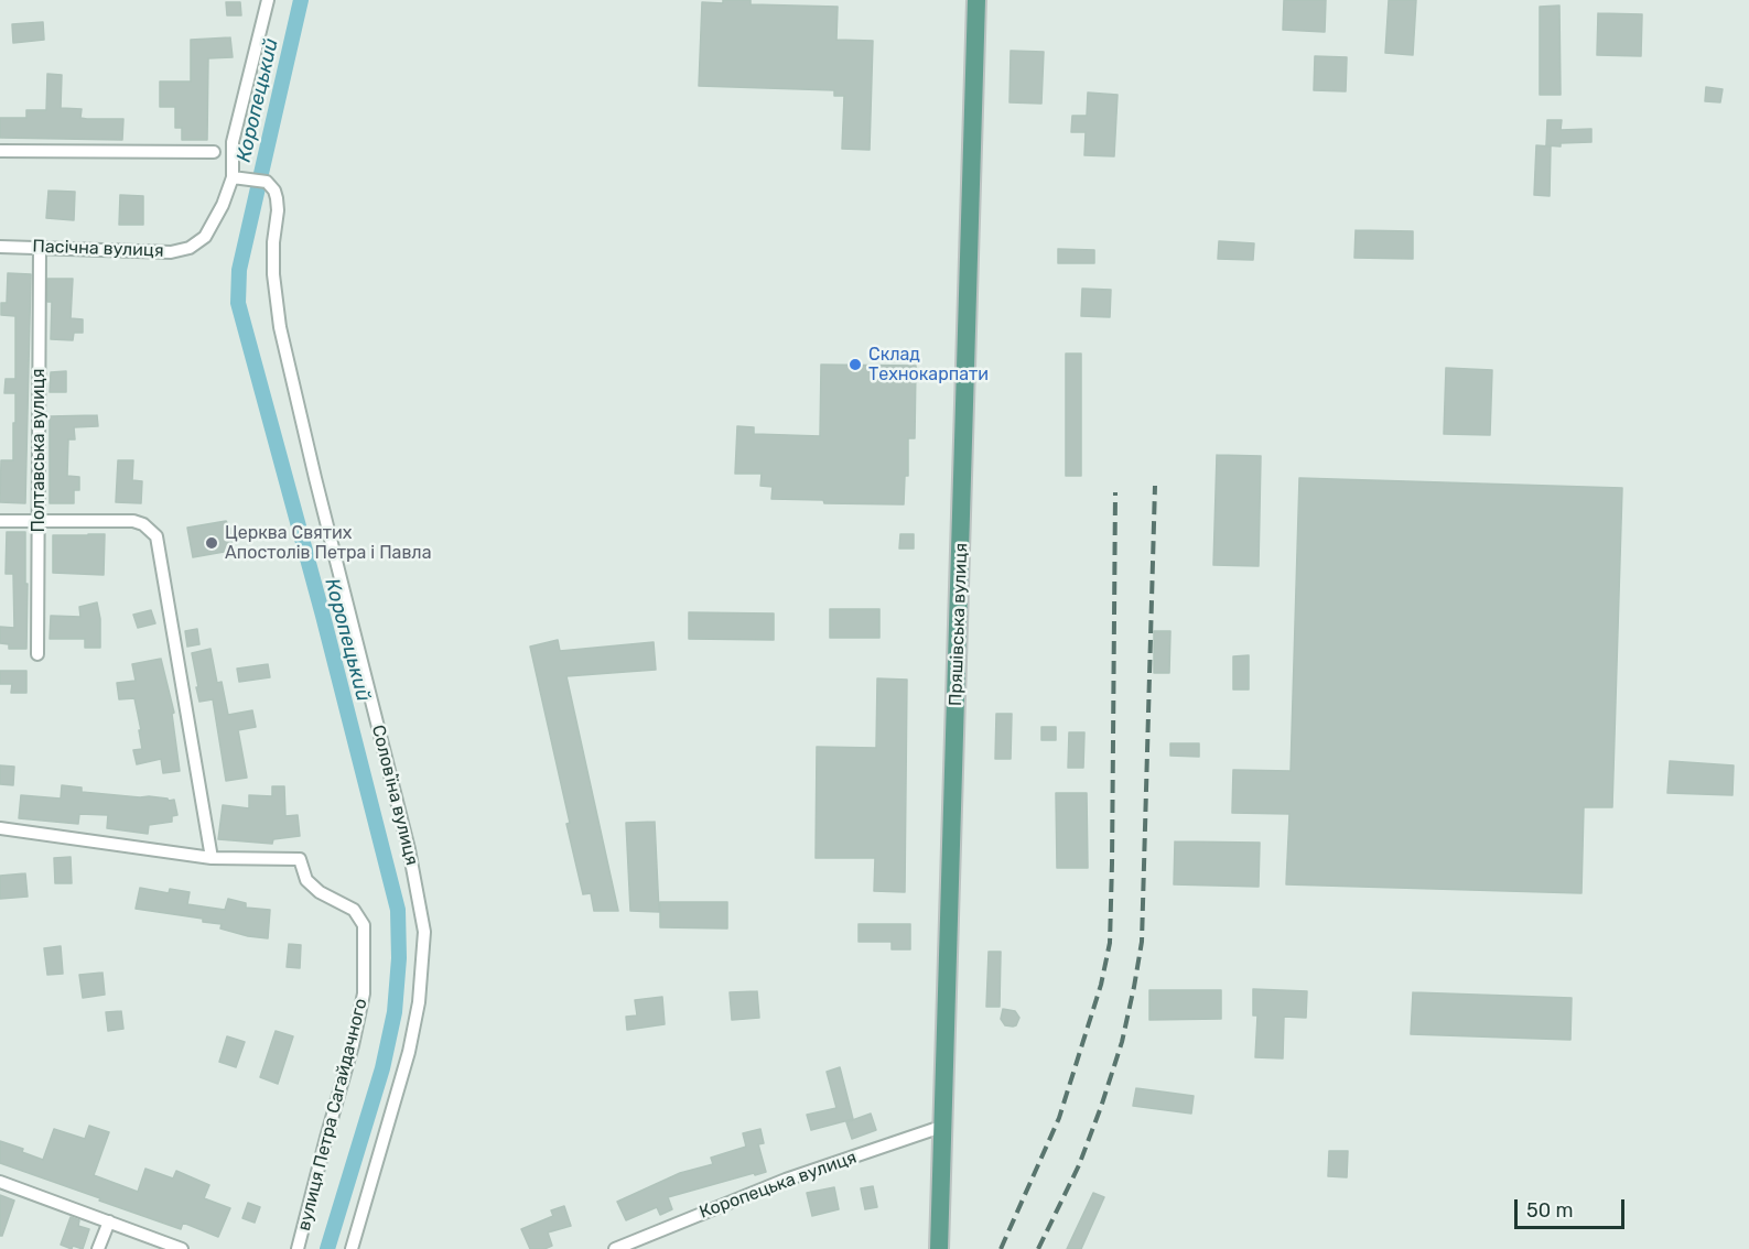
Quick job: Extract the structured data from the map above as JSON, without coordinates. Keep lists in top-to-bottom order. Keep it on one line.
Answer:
{"streets":{"main road":["Пряшівська вулиця"],"street":["Пасічна вулиця","Полтавська вулиця","Соловʼїна вулиця","вулиця Петра Сагайдачного","Коропецька вулиця"]},"crossings":[["Пасічна вулиця","Полтавська вулиця"],["Пасічна вулиця","Соловʼїна вулиця"],["Пряшівська вулиця","Коропецька вулиця"]],"water":["Коропецький"],"places":["Склад Технокарпати","Церква Святих Апостолів Петра і Павла"],"scale_bar":"50 m"}
